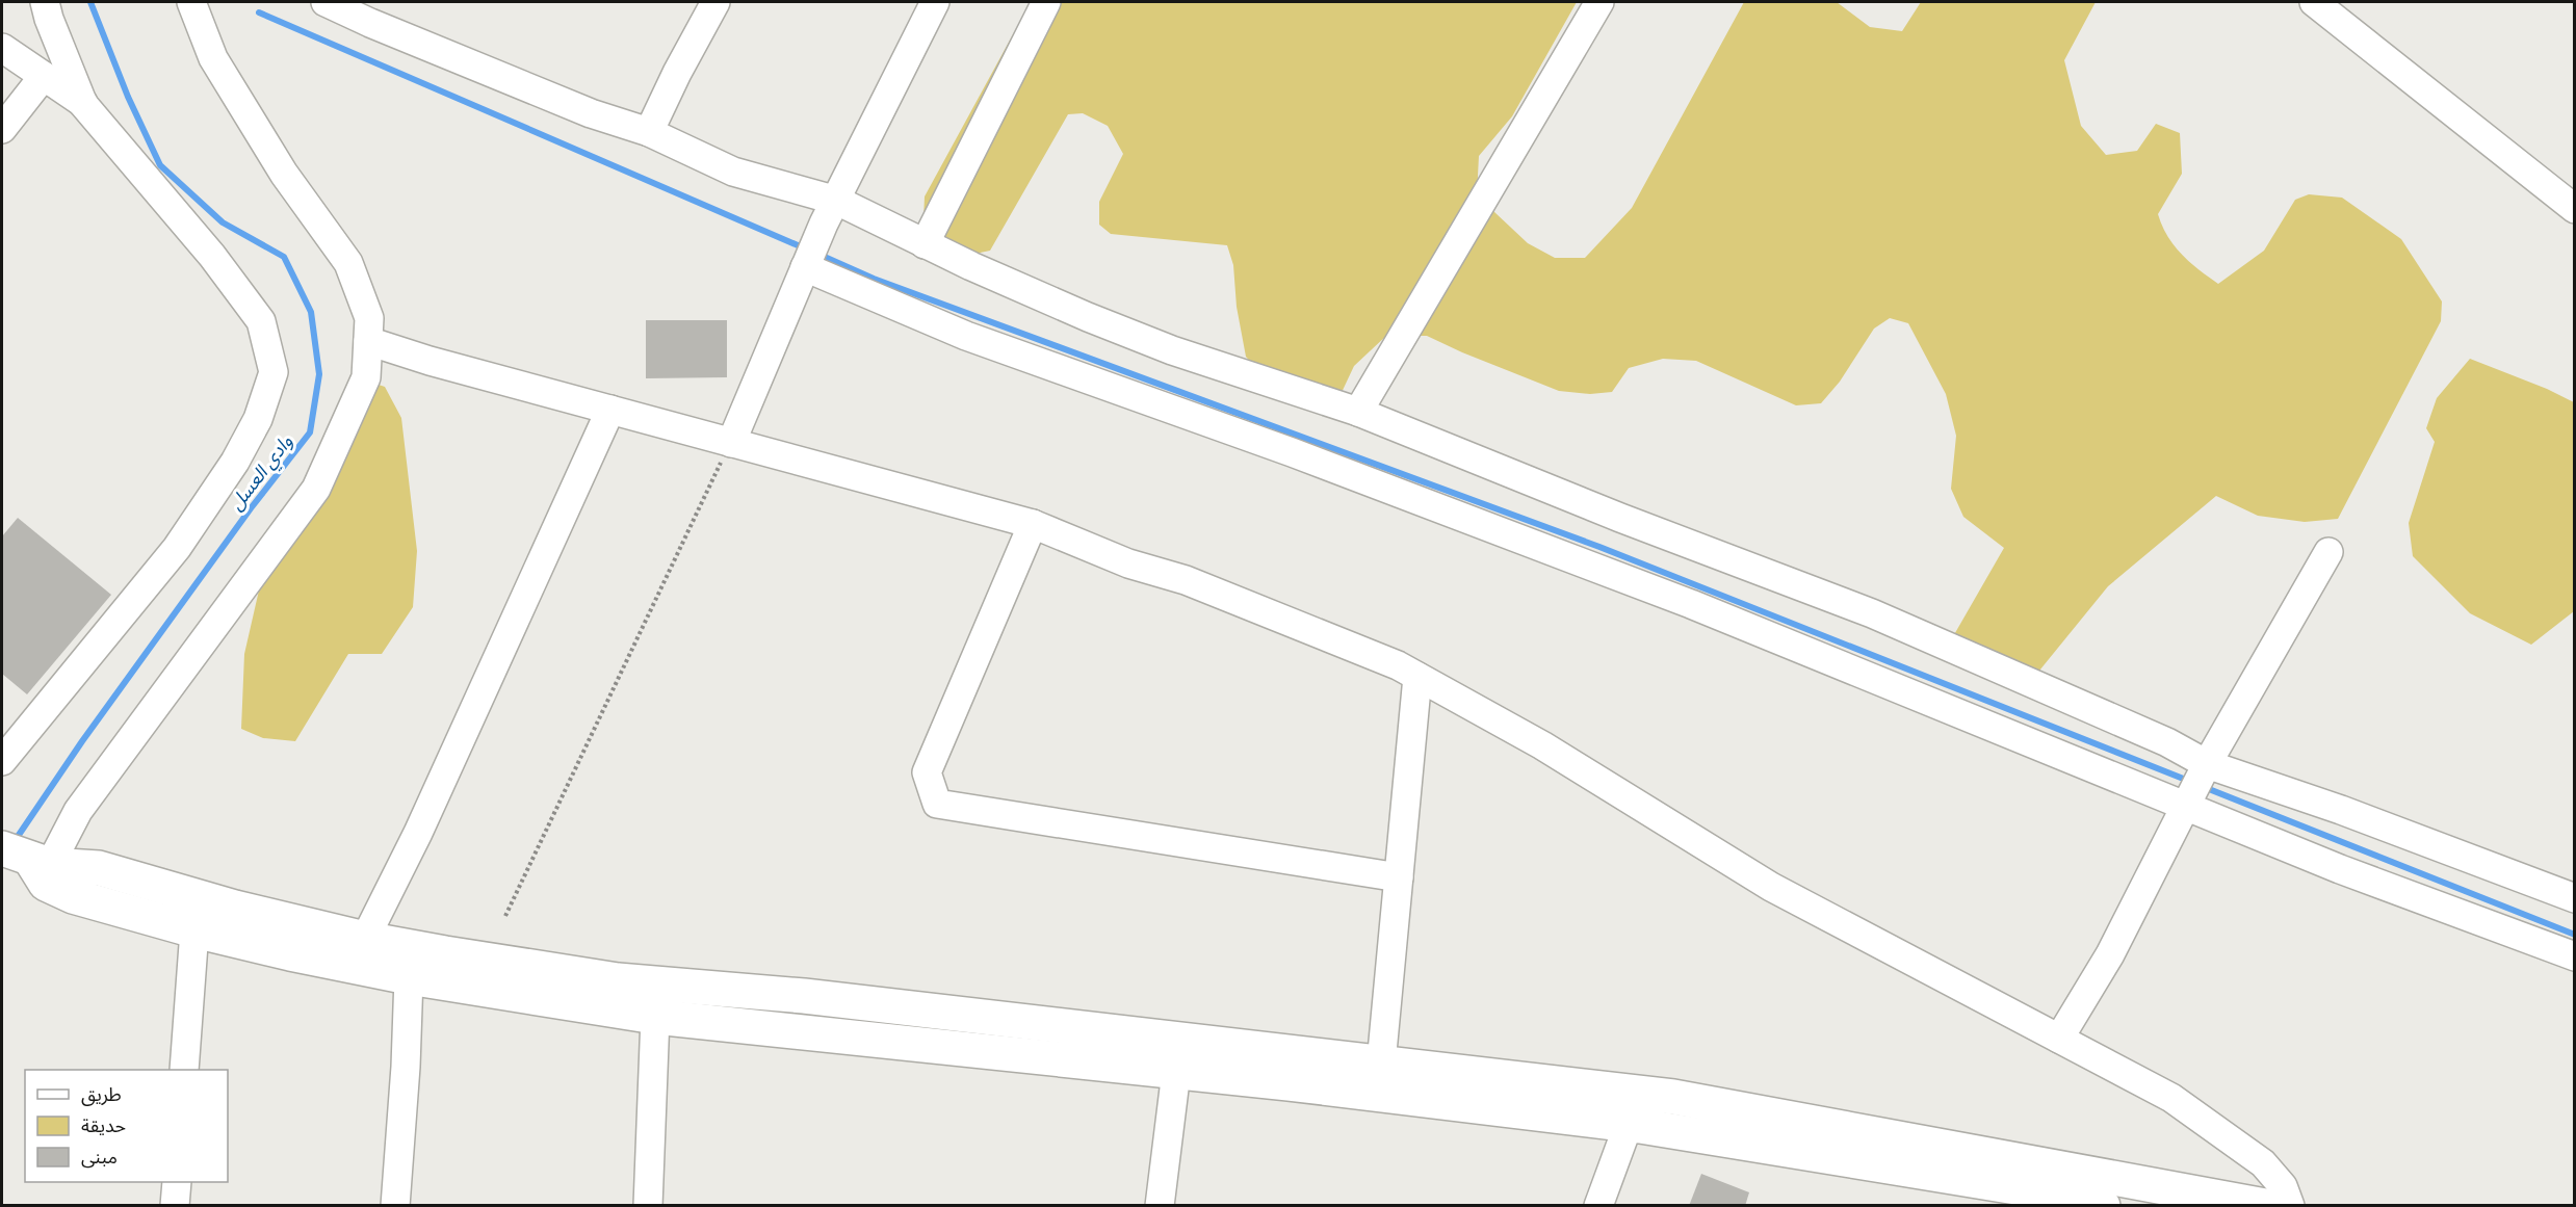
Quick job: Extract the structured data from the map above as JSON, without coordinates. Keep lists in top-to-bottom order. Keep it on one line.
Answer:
{"water":["وادي العسل"],"legend":["طريق","حديقة","مبنى"]}
